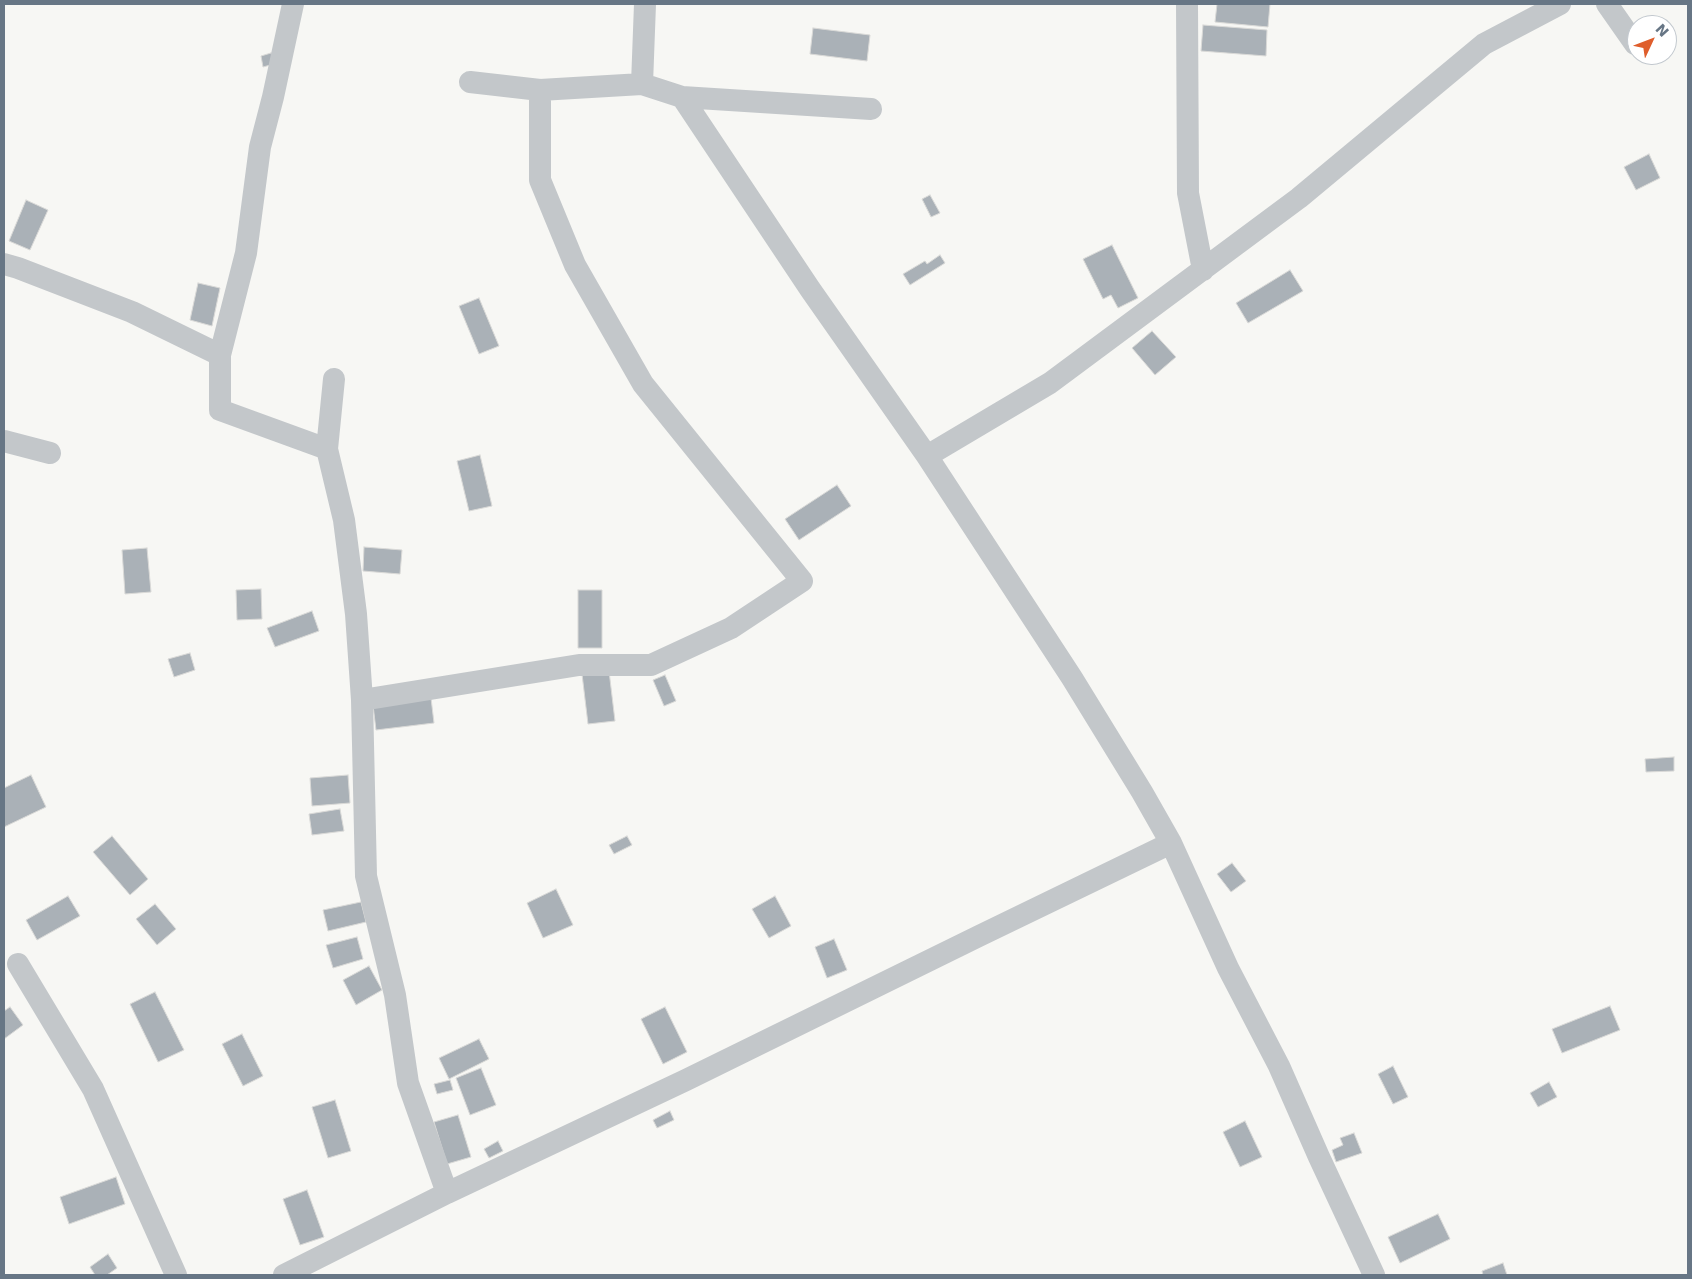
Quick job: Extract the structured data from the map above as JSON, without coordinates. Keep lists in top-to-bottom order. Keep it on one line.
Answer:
{"north":"top right"}
